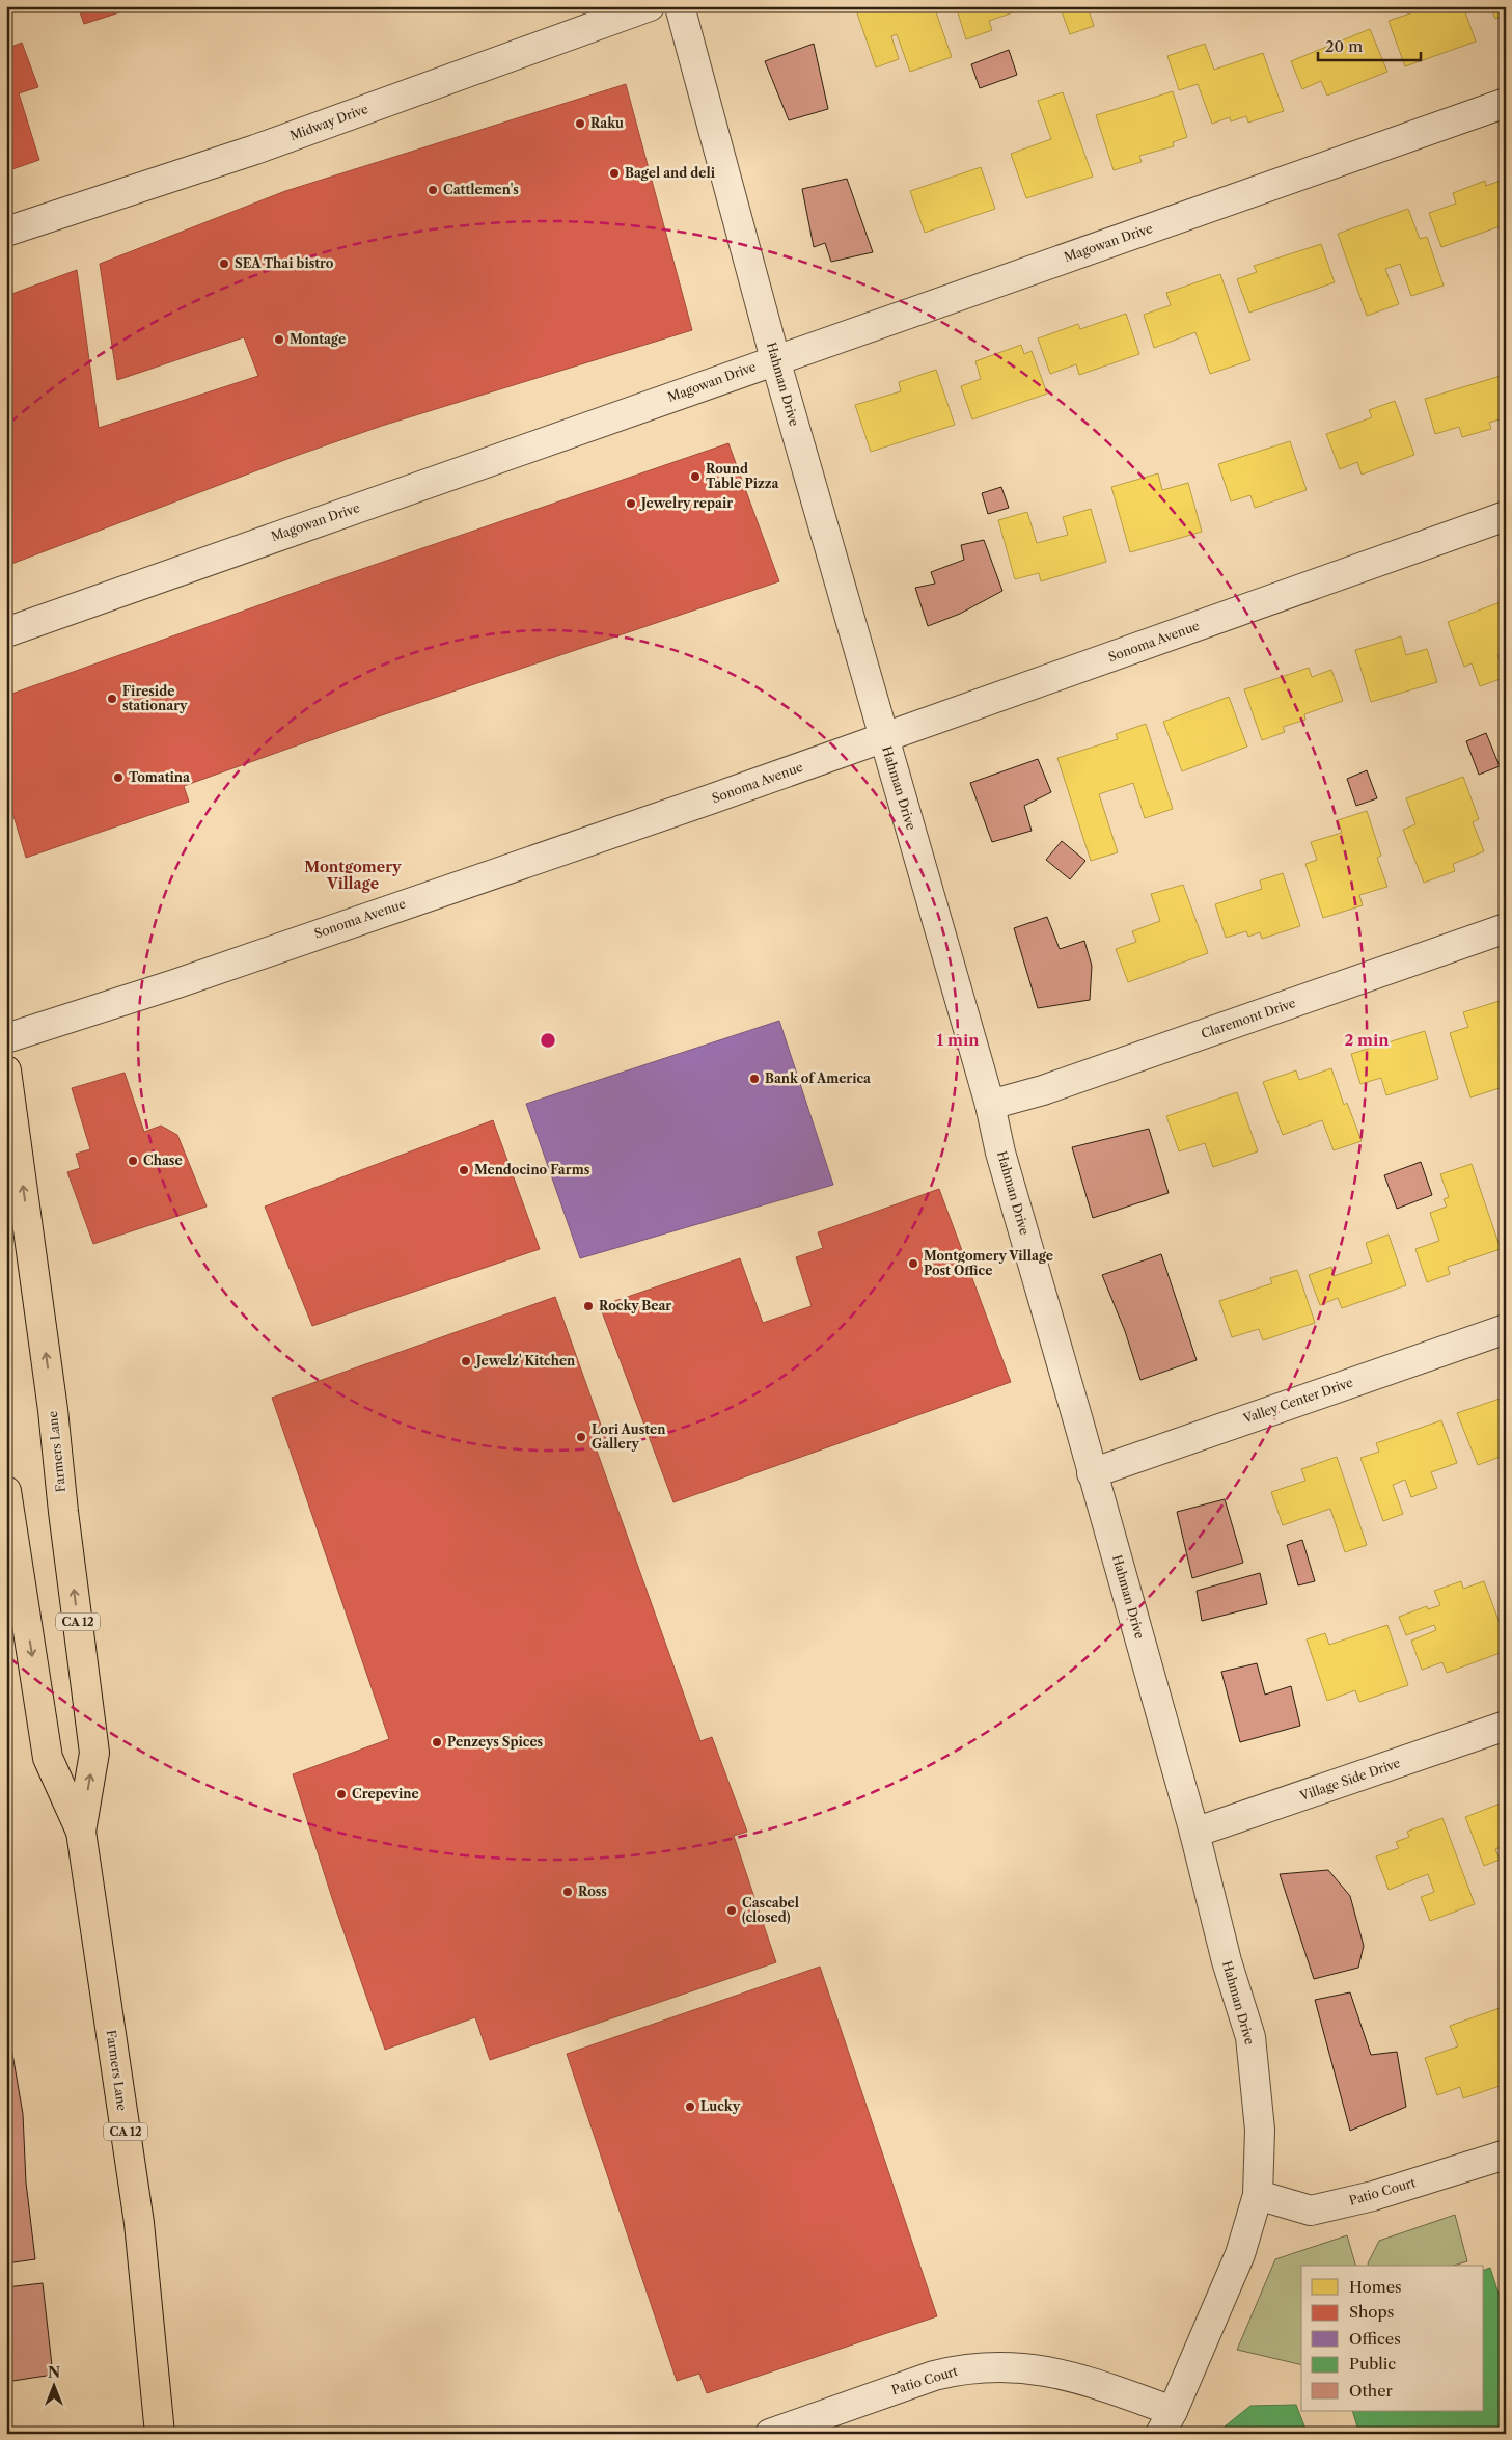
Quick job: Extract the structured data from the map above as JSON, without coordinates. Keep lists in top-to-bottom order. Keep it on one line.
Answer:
{"streets":{"main road":["Farmers Lane","CA 12"],"street":["Midway Drive","Magowan Drive","Hahman Drive","Sonoma Avenue","Claremont Drive","Valley Center Drive","Village Side Drive","Patio Court"]},"crossings":[["Magowan Drive","Hahman Drive"],["Hahman Drive","Sonoma Avenue"],["Hahman Drive","Claremont Drive"],["Hahman Drive","Valley Center Drive"],["Hahman Drive","Village Side Drive"],["Hahman Drive","Patio Court"]],"districts":["Montgomery Village"],"places":["Raku","Bagel and deli","Cattlemen's","SEA Thai bistro","Montage","Round Table Pizza","Jewelry repair","Fireside stationary","Tomatina","Bank of America","Chase","Mendocino Farms","Montgomery Village Post Office","Rocky Bear","Jewelz' Kitchen","Lori Austen Gallery","Penzeys Spices","Crepevine","Ross","Cascabel (closed)","Lucky"],"legend":["Homes","Shops","Offices","Public","Other"],"scale_bar":"20 m","north":"top","rings":["1 min","2 min"]}
